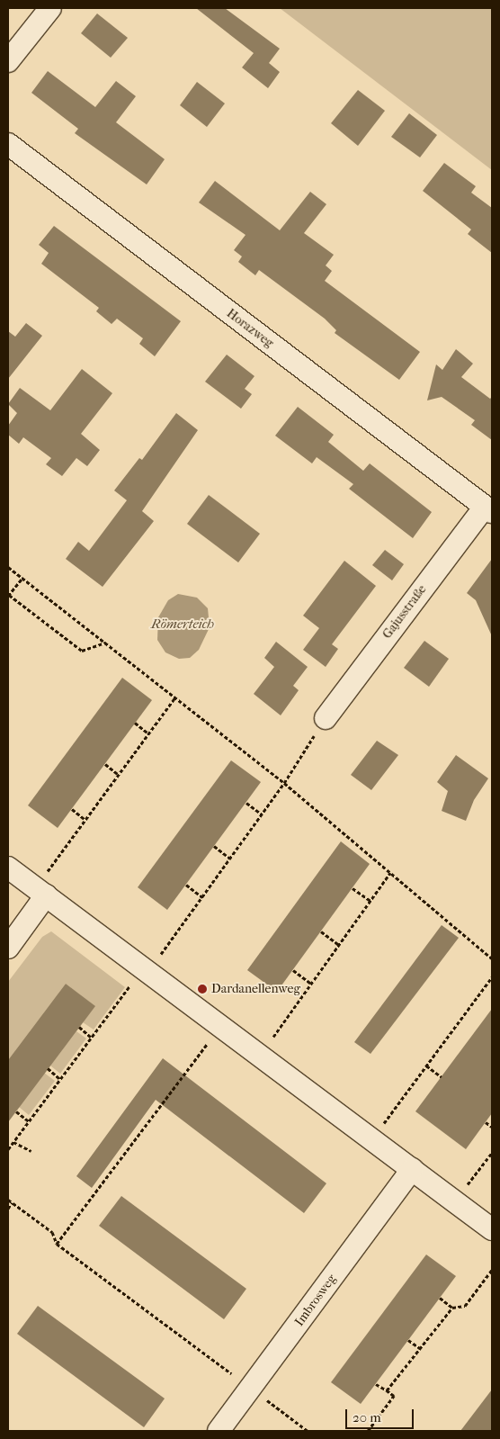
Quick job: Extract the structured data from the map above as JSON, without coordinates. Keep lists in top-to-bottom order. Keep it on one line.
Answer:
{"streets":{"street":["Horazweg","Gajusstraße","Imbrosweg"]},"crossings":[["Horazweg","Gajusstraße"]],"water":["Römerteich"],"places":["Dardanellenweg"],"scale_bar":"20 m"}
